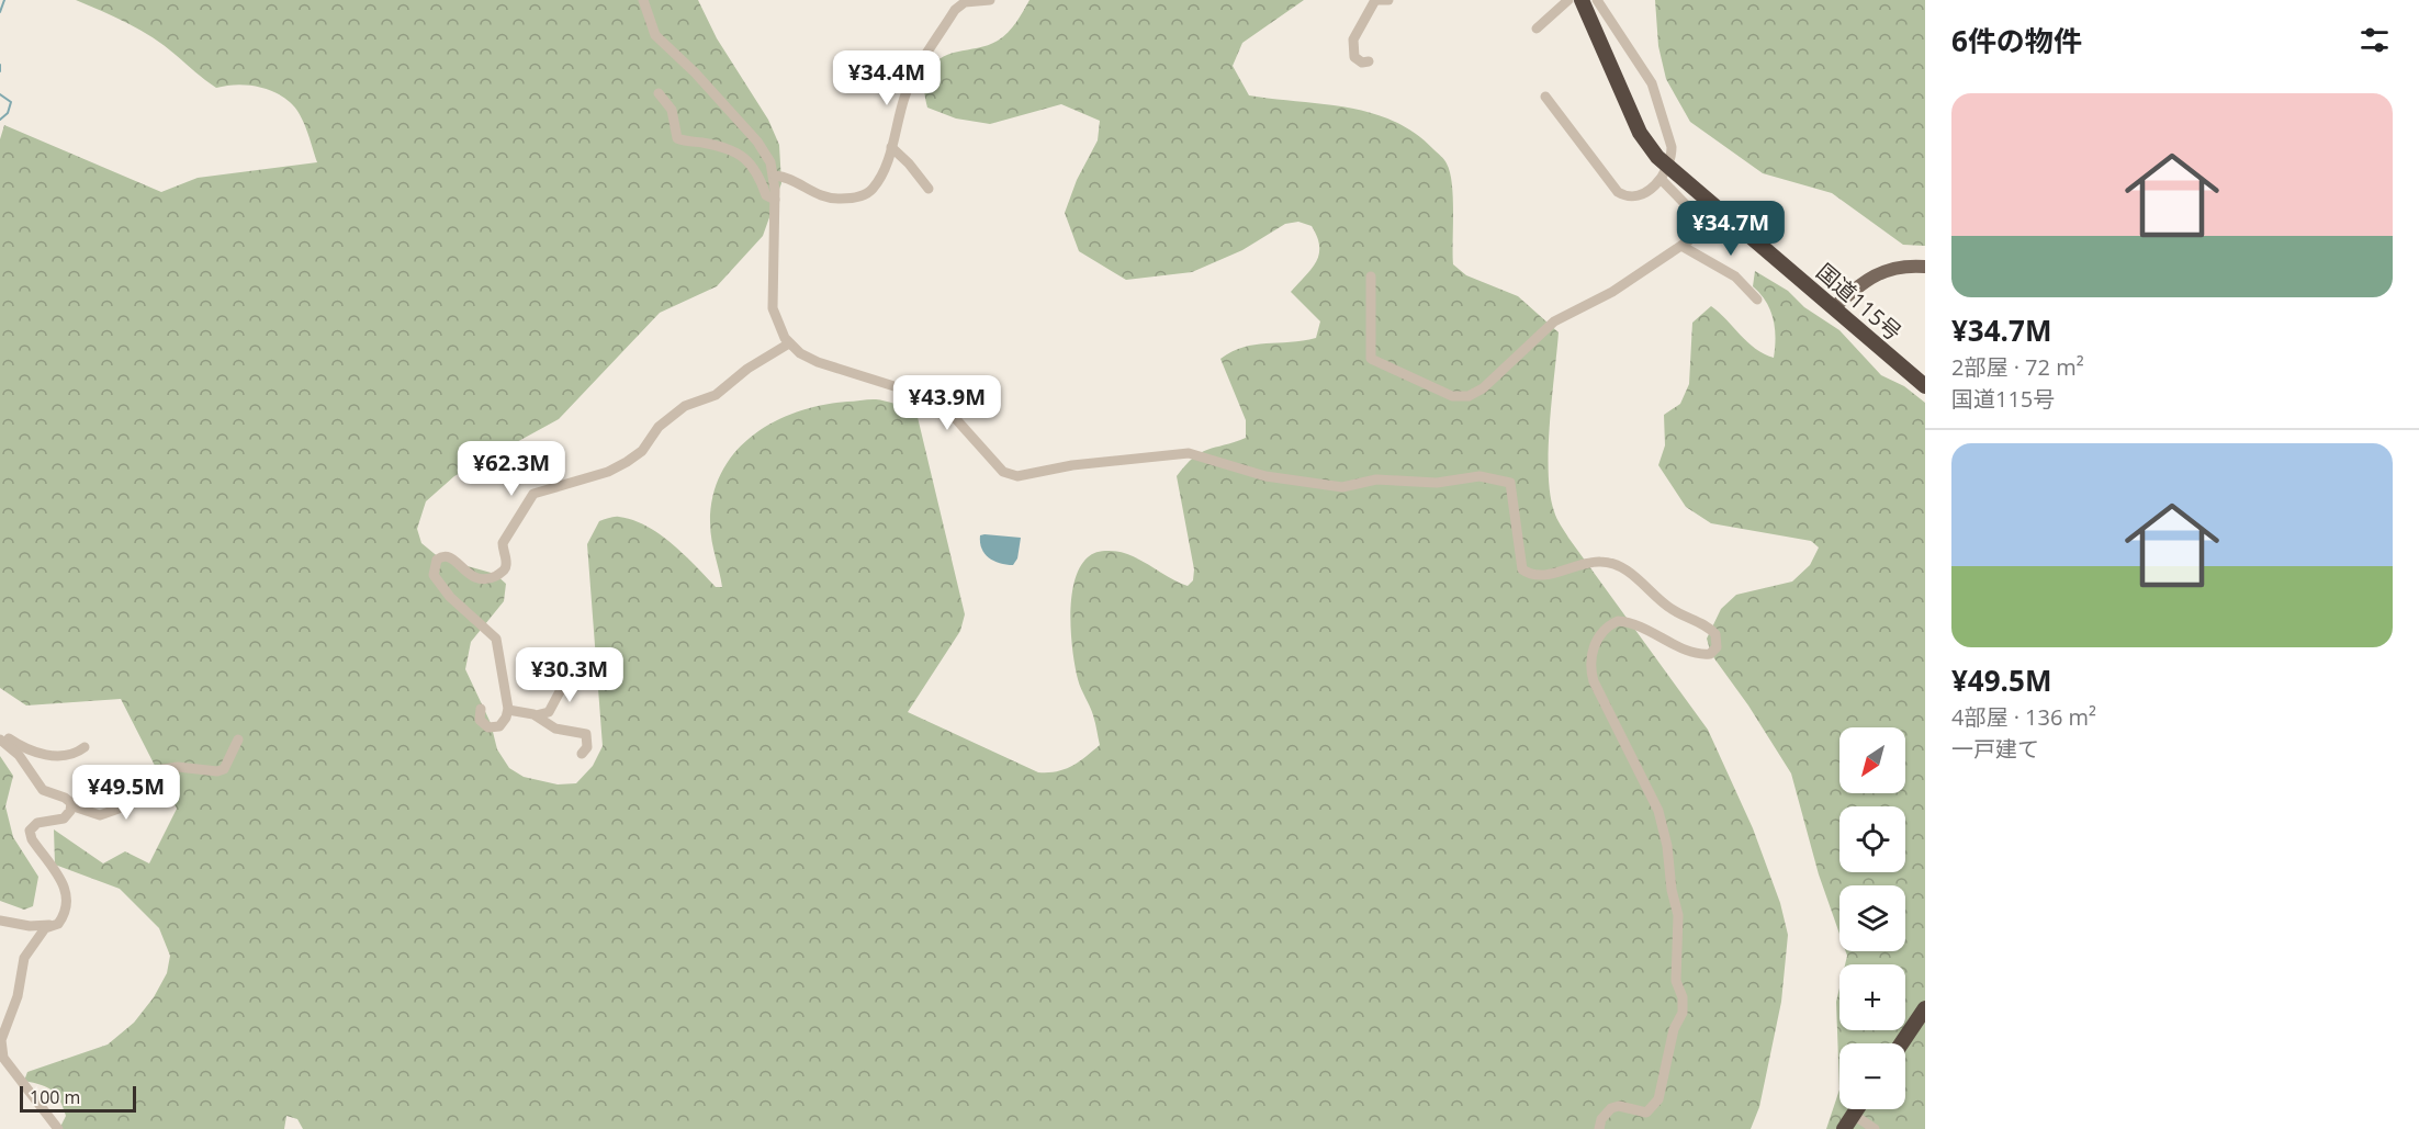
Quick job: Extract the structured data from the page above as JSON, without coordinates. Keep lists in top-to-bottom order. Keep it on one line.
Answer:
{"streets":{"highway":["国道115号"]},"scale_bar":"100 m","north":"bottom left","page":{"heading":"6件の物件","price":["¥34.4M","¥34.7M","¥43.9M","¥62.3M","¥30.3M","¥49.5M"],"list":[{"name":"¥34.7M","note":"2部屋 · 72 m² · 国道115号"},{"name":"¥49.5M","note":"4部屋 · 136 m² · 一戸建て"}],"map_buttons":["+","−"],"scale":"100 m"}}
